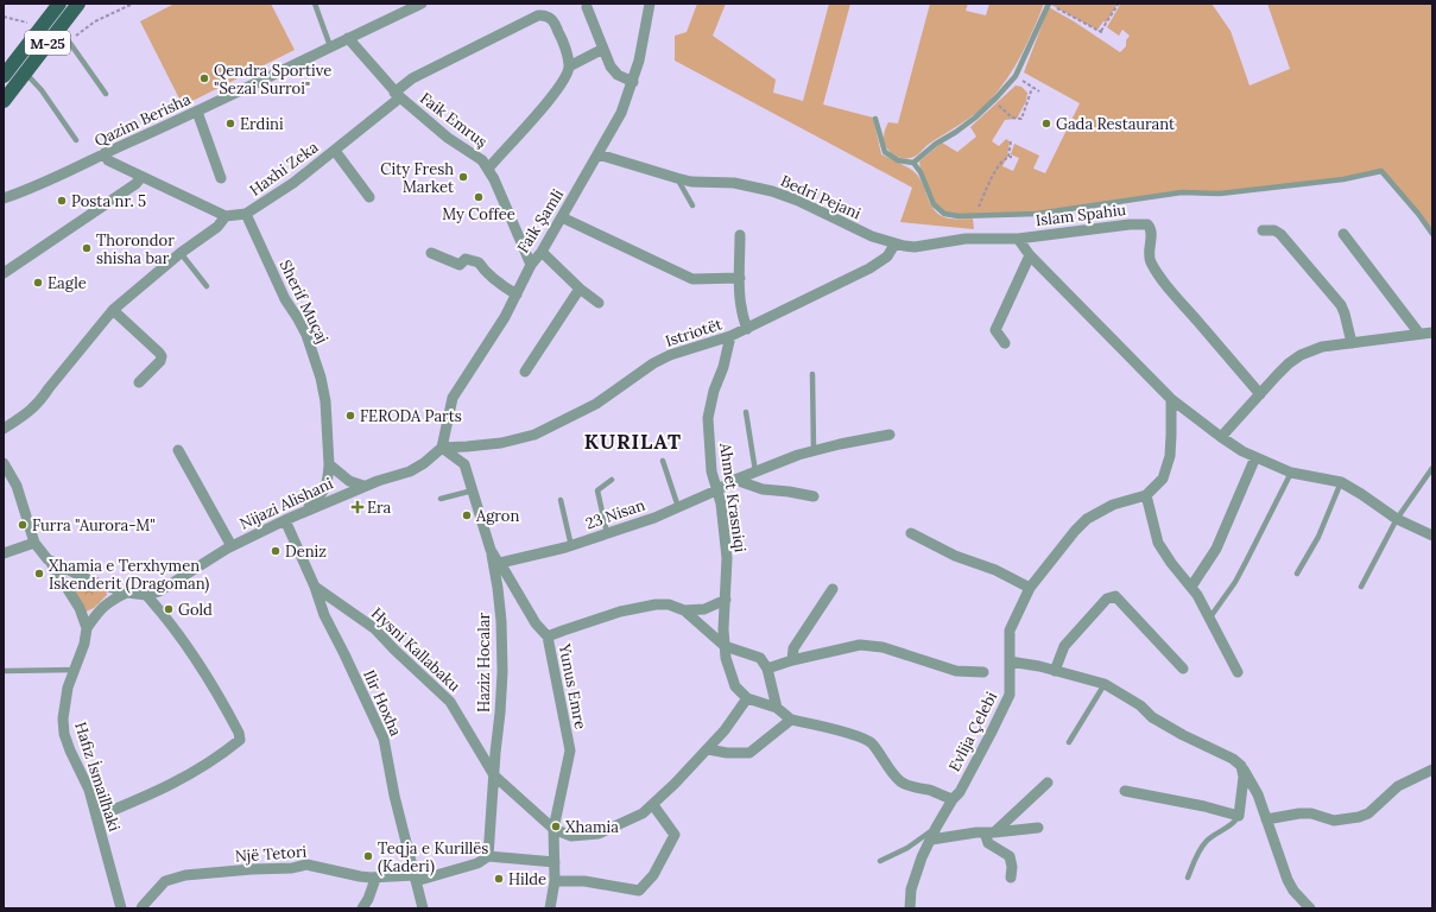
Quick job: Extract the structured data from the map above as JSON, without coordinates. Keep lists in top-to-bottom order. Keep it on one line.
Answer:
{"streets":{"main road":["M-25"],"street":["Qazim Berisha","Faik Emruş","Haxhi Zeka","Bedri Pejani","Islam Spahiu","Faik Şamli","Sherif Muçaj","Istriotët","Ahmet Krasniqi","Nijazi Alishani","23 Nisan","Hysni Kallabaku","Haziz Hocalar","Yunus Emre","Ilir Hoxha","Evlija Çelebi","Hafiz İsmai̇lhaki","Një Tetori"]},"crossings":[["Qazim Berisha","Faik Emruş"],["Faik Emruş","Haxhi Zeka"],["Faik Emruş","Faik Şamli"],["Haxhi Zeka","Sherif Muçaj"],["Bedri Pejani","Islam Spahiu"],["Bedri Pejani","Faik Şamli"],["Bedri Pejani","Istriotët"],["Islam Spahiu","Istriotët"],["Faik Şamli","Istriotët"],["Faik Şamli","Nijazi Alishani"],["Faik Şamli","Yunus Emre"],["Sherif Muçaj","Nijazi Alishani"],["Istriotët","Ahmet Krasniqi"],["Istriotët","Nijazi Alishani"],["Istriotët","Yunus Emre"],["Ahmet Krasniqi","23 Nisan"],["Nijazi Alishani","Yunus Emre"],["Nijazi Alishani","Ilir Hoxha"],["Nijazi Alishani","Hafiz İsmai̇lhaki"],["23 Nisan","Yunus Emre"],["Hysni Kallabaku","Haziz Hocalar"],["Hysni Kallabaku","Ilir Hoxha"],["Haziz Hocalar","Yunus Emre"],["Haziz Hocalar","Një Tetori"],["Ilir Hoxha","Një Tetori"]],"districts":["KURILAT"],"places":{"other":["Qendra Sportive \"Sezai Surroi\"","Erdini","Gada Restaurant","City Fresh Market","My Coffee","Posta nr. 5","Thorondor shisha bar","Eagle","FERODA Parts","Agron","Furra \"Aurora-M\"","Deniz","Xhamia e Terxhymen Iskenderit (Dragoman)","Gold","Xhamia","Teqja e Kurillës (Kaderi)","Hilde"],"health":["Era"]}}
